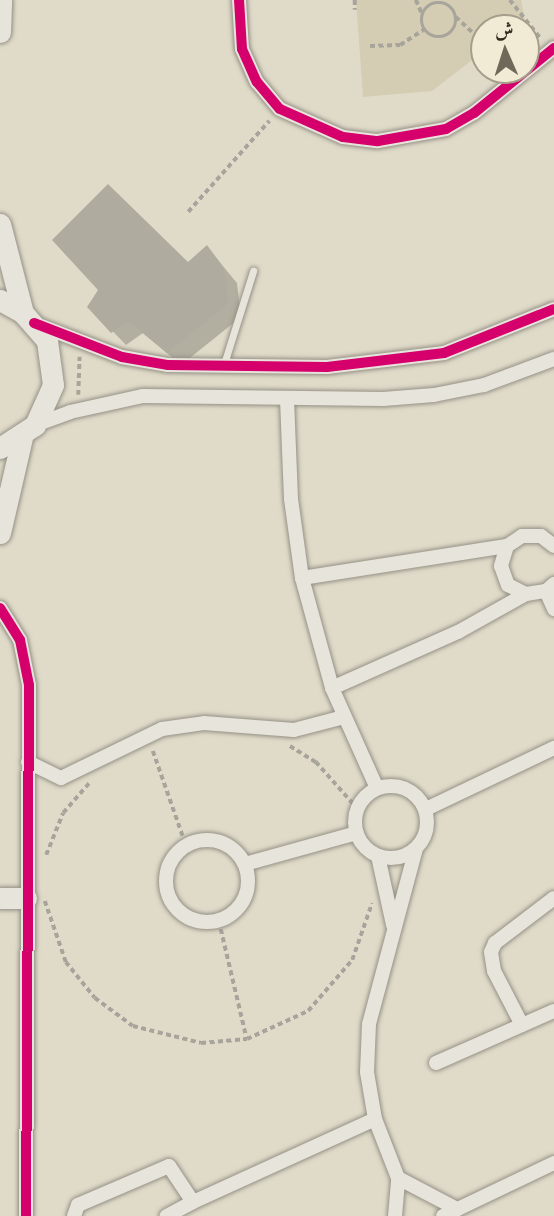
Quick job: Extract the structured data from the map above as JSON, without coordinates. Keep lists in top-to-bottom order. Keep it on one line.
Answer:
{"north":"top"}
